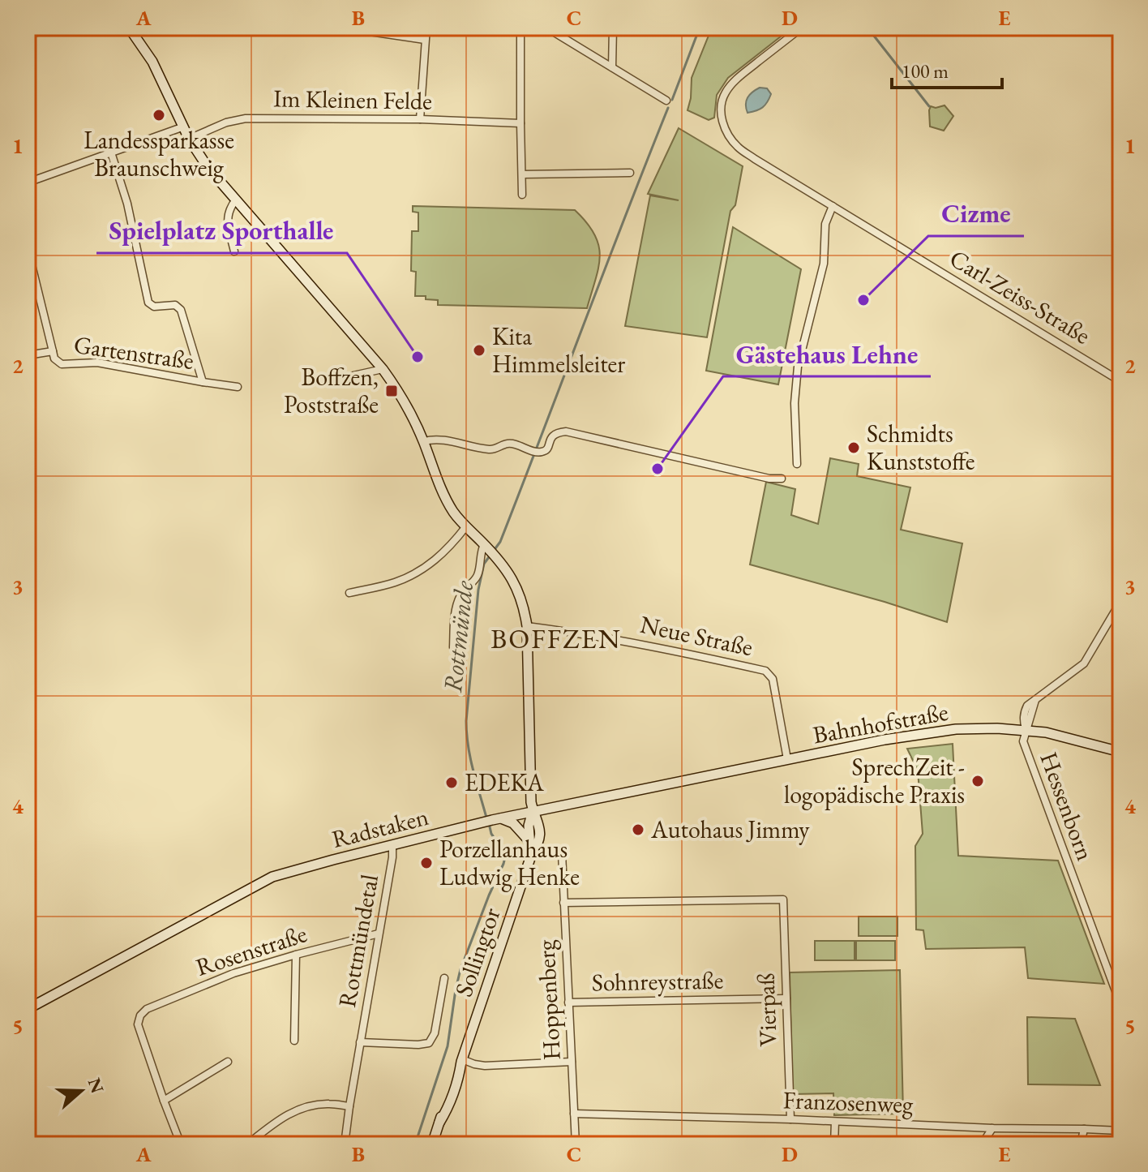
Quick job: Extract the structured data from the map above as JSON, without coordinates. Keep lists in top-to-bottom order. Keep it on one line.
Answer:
{"streets":{"main road":["Bahnhofstraße","Radstaken","Sollingtor"],"street":["Im Kleinen Felde","Carl-Zeiss-Straße","Gartenstraße","Neue Straße","Hessenborn","Rottmündetal","Rosenstraße","Sohnreystraße","Hoppenberg","Vierpaß","Franzosenweg"]},"crossings":[["Neue Straße","Bahnhofstraße"],["Bahnhofstraße","Hessenborn"],["Bahnhofstraße","Radstaken"],["Bahnhofstraße","Sollingtor"],["Radstaken","Rottmündetal"],["Radstaken","Sollingtor"],["Rottmündetal","Rosenstraße"],["Sohnreystraße","Hoppenberg"],["Sohnreystraße","Vierpaß"],["Hoppenberg","Vierpaß"],["Hoppenberg","Franzosenweg"],["Vierpaß","Franzosenweg"]],"districts":["BOFFZEN"],"water":["Rottmünde"],"places":{"other":["Landessparkasse Braunschweig","Cizme","Kita Himmelsleiter","Spielplatz Sporthalle","Schmidts Kunststoffe","Gästehaus Lehne","SprechZeit - logopädische Praxis","EDEKA","Autohaus Jimmy","Porzellanhaus Ludwig Henke"],"transit":["Boffzen, Poststraße"]},"scale_bar":"100 m","north":"right","grid":{"columns":["A","B","C","D","E"],"rows":["1","2","3","4","5"]}}
